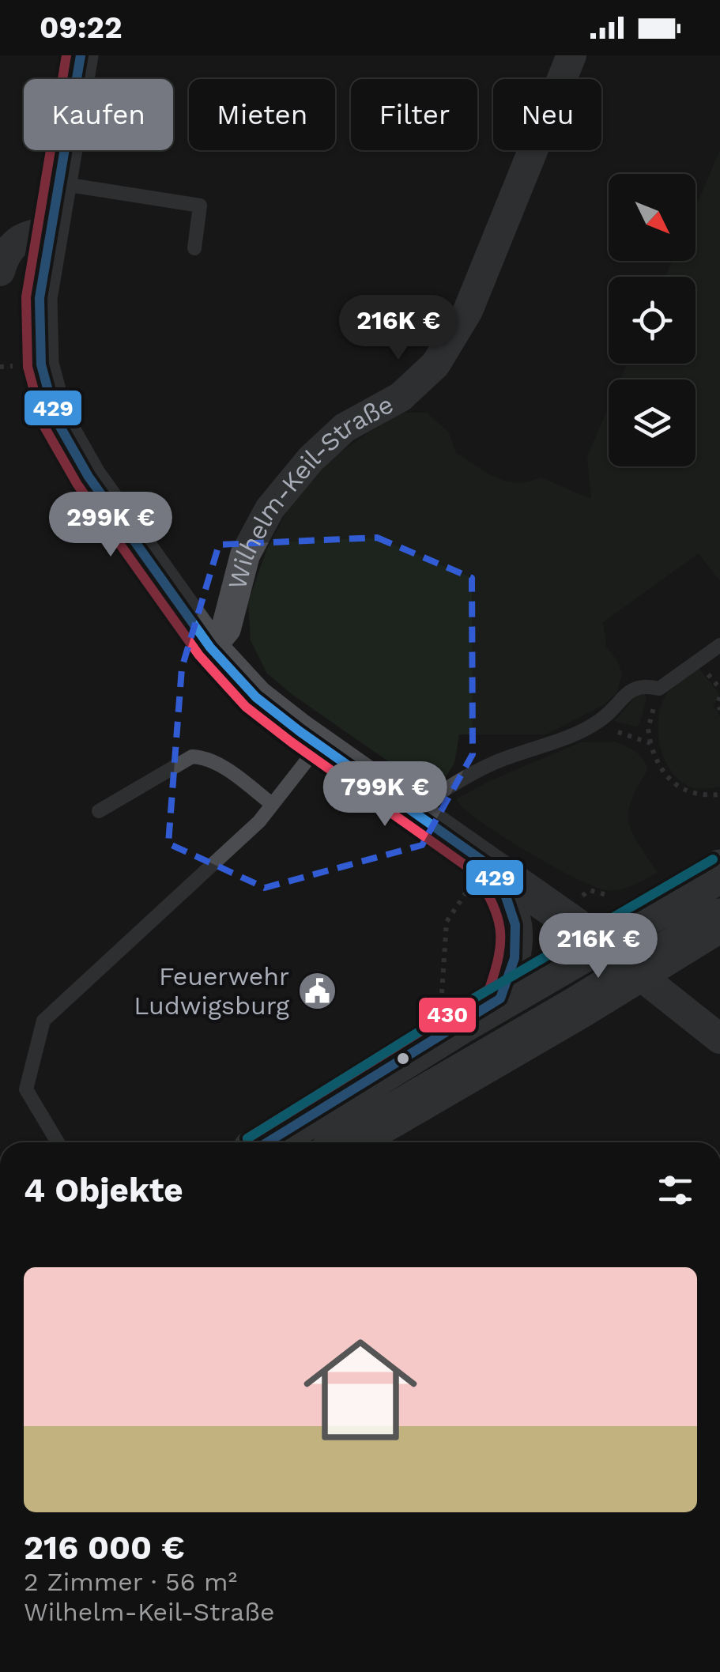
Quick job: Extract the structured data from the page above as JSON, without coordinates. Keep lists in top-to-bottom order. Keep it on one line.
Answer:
{"streets":{"street":["Wilhelm-Keil-Straße"]},"places":{"public building":["Feuerwehr Ludwigsburg"]},"lines":["transit line 429","transit line 430"],"north":"bottom right","page":{"status":"09:22","chip":["Kaufen","Mieten","Filter","Neu"],"price":["216K €","299K €","799K €","216K €"],"heading":"4 Objekte","list":[{"name":"216 000 €","note":"2 Zimmer · 56 m² · Wilhelm-Keil-Straße"}]}}
